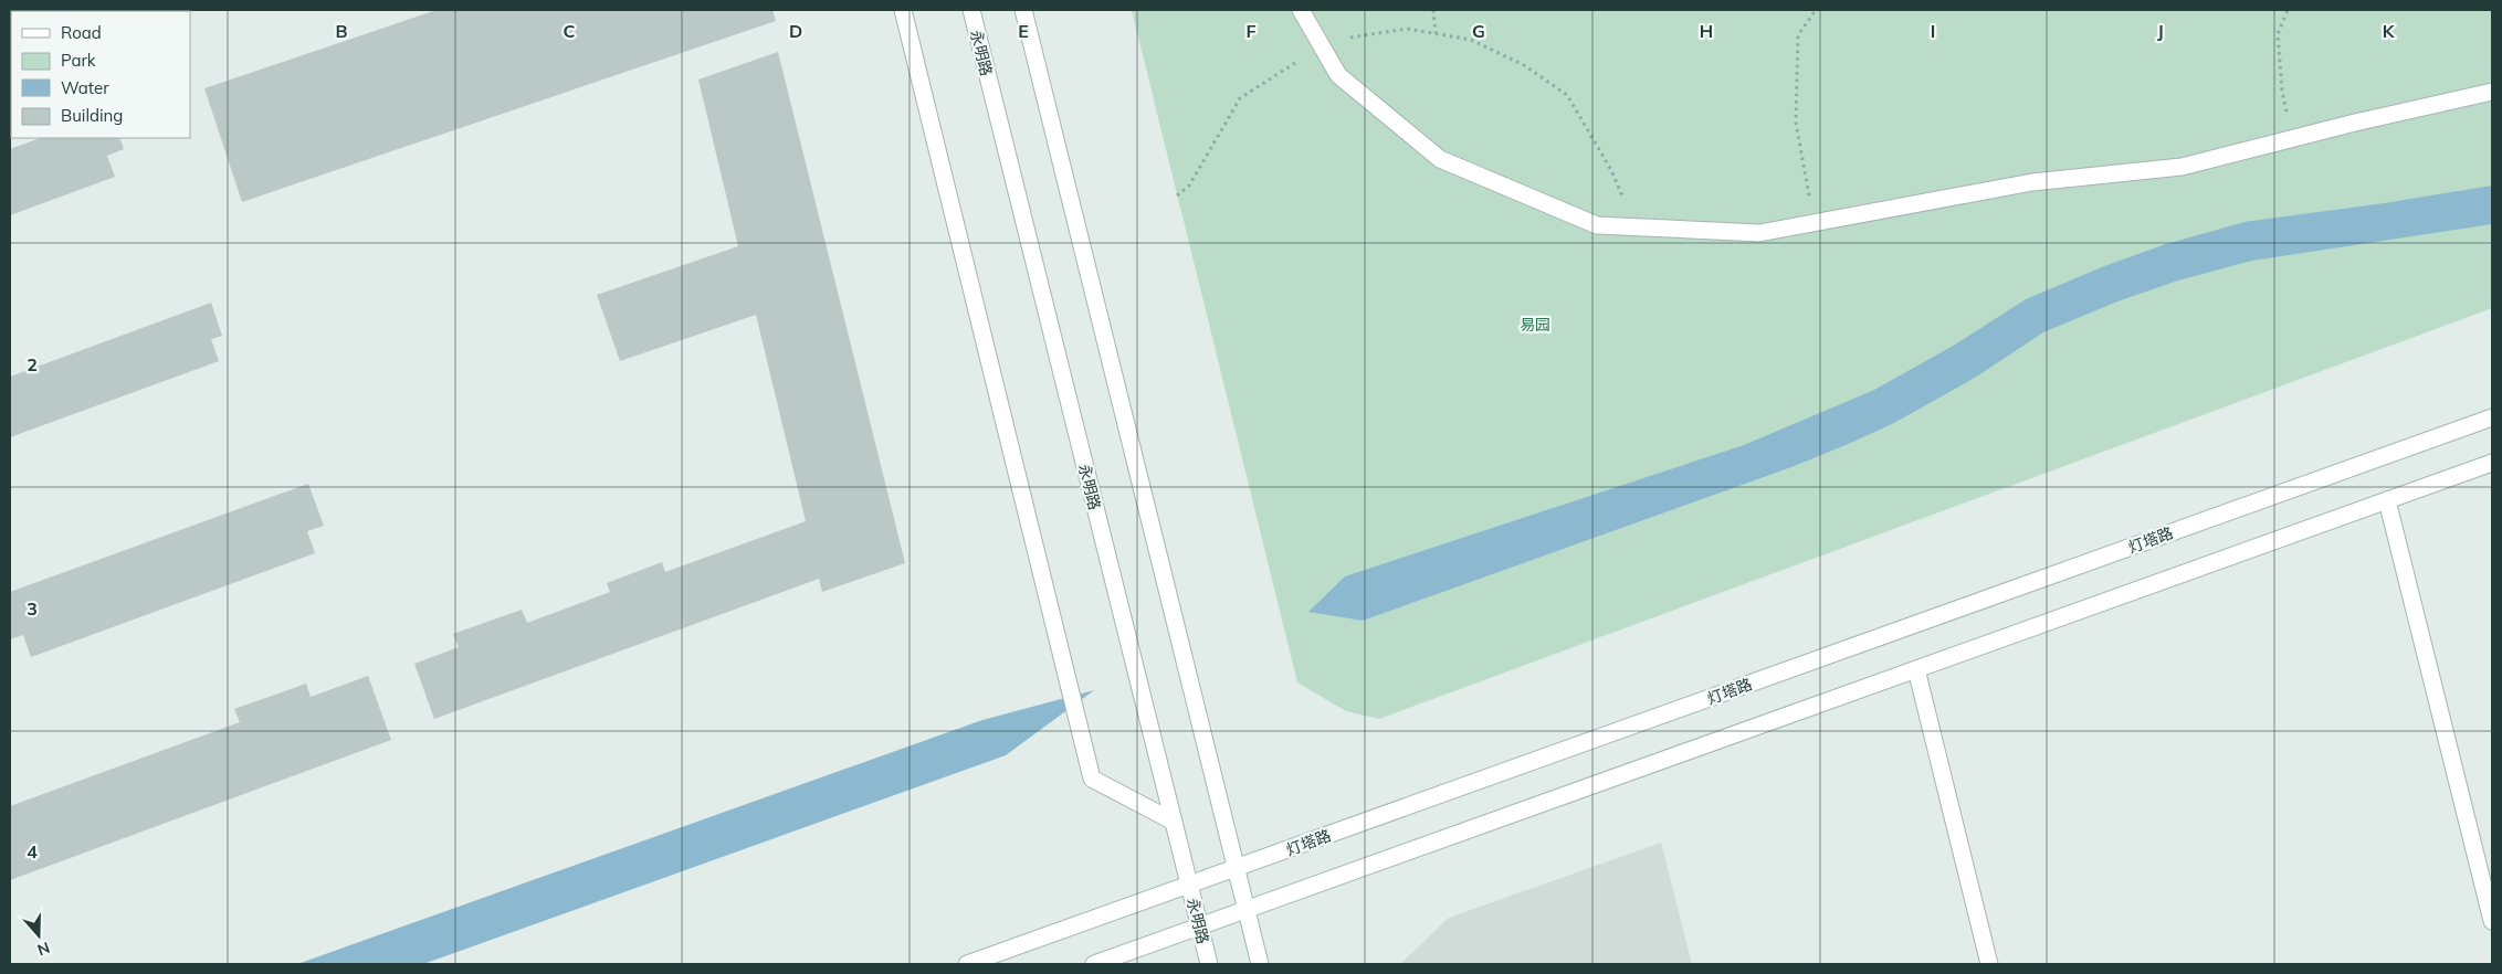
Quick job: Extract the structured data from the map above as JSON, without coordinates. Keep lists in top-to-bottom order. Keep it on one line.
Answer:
{"streets":{"street":["永明路","灯塔路"]},"crossings":[["永明路","灯塔路"]],"parks":["易园"],"legend":["Road","Park","Water","Building"],"north":"bottom","grid":{"columns":["B","C","D","E","F","G","H","I","J","K"],"rows":["2","3","4"]}}
